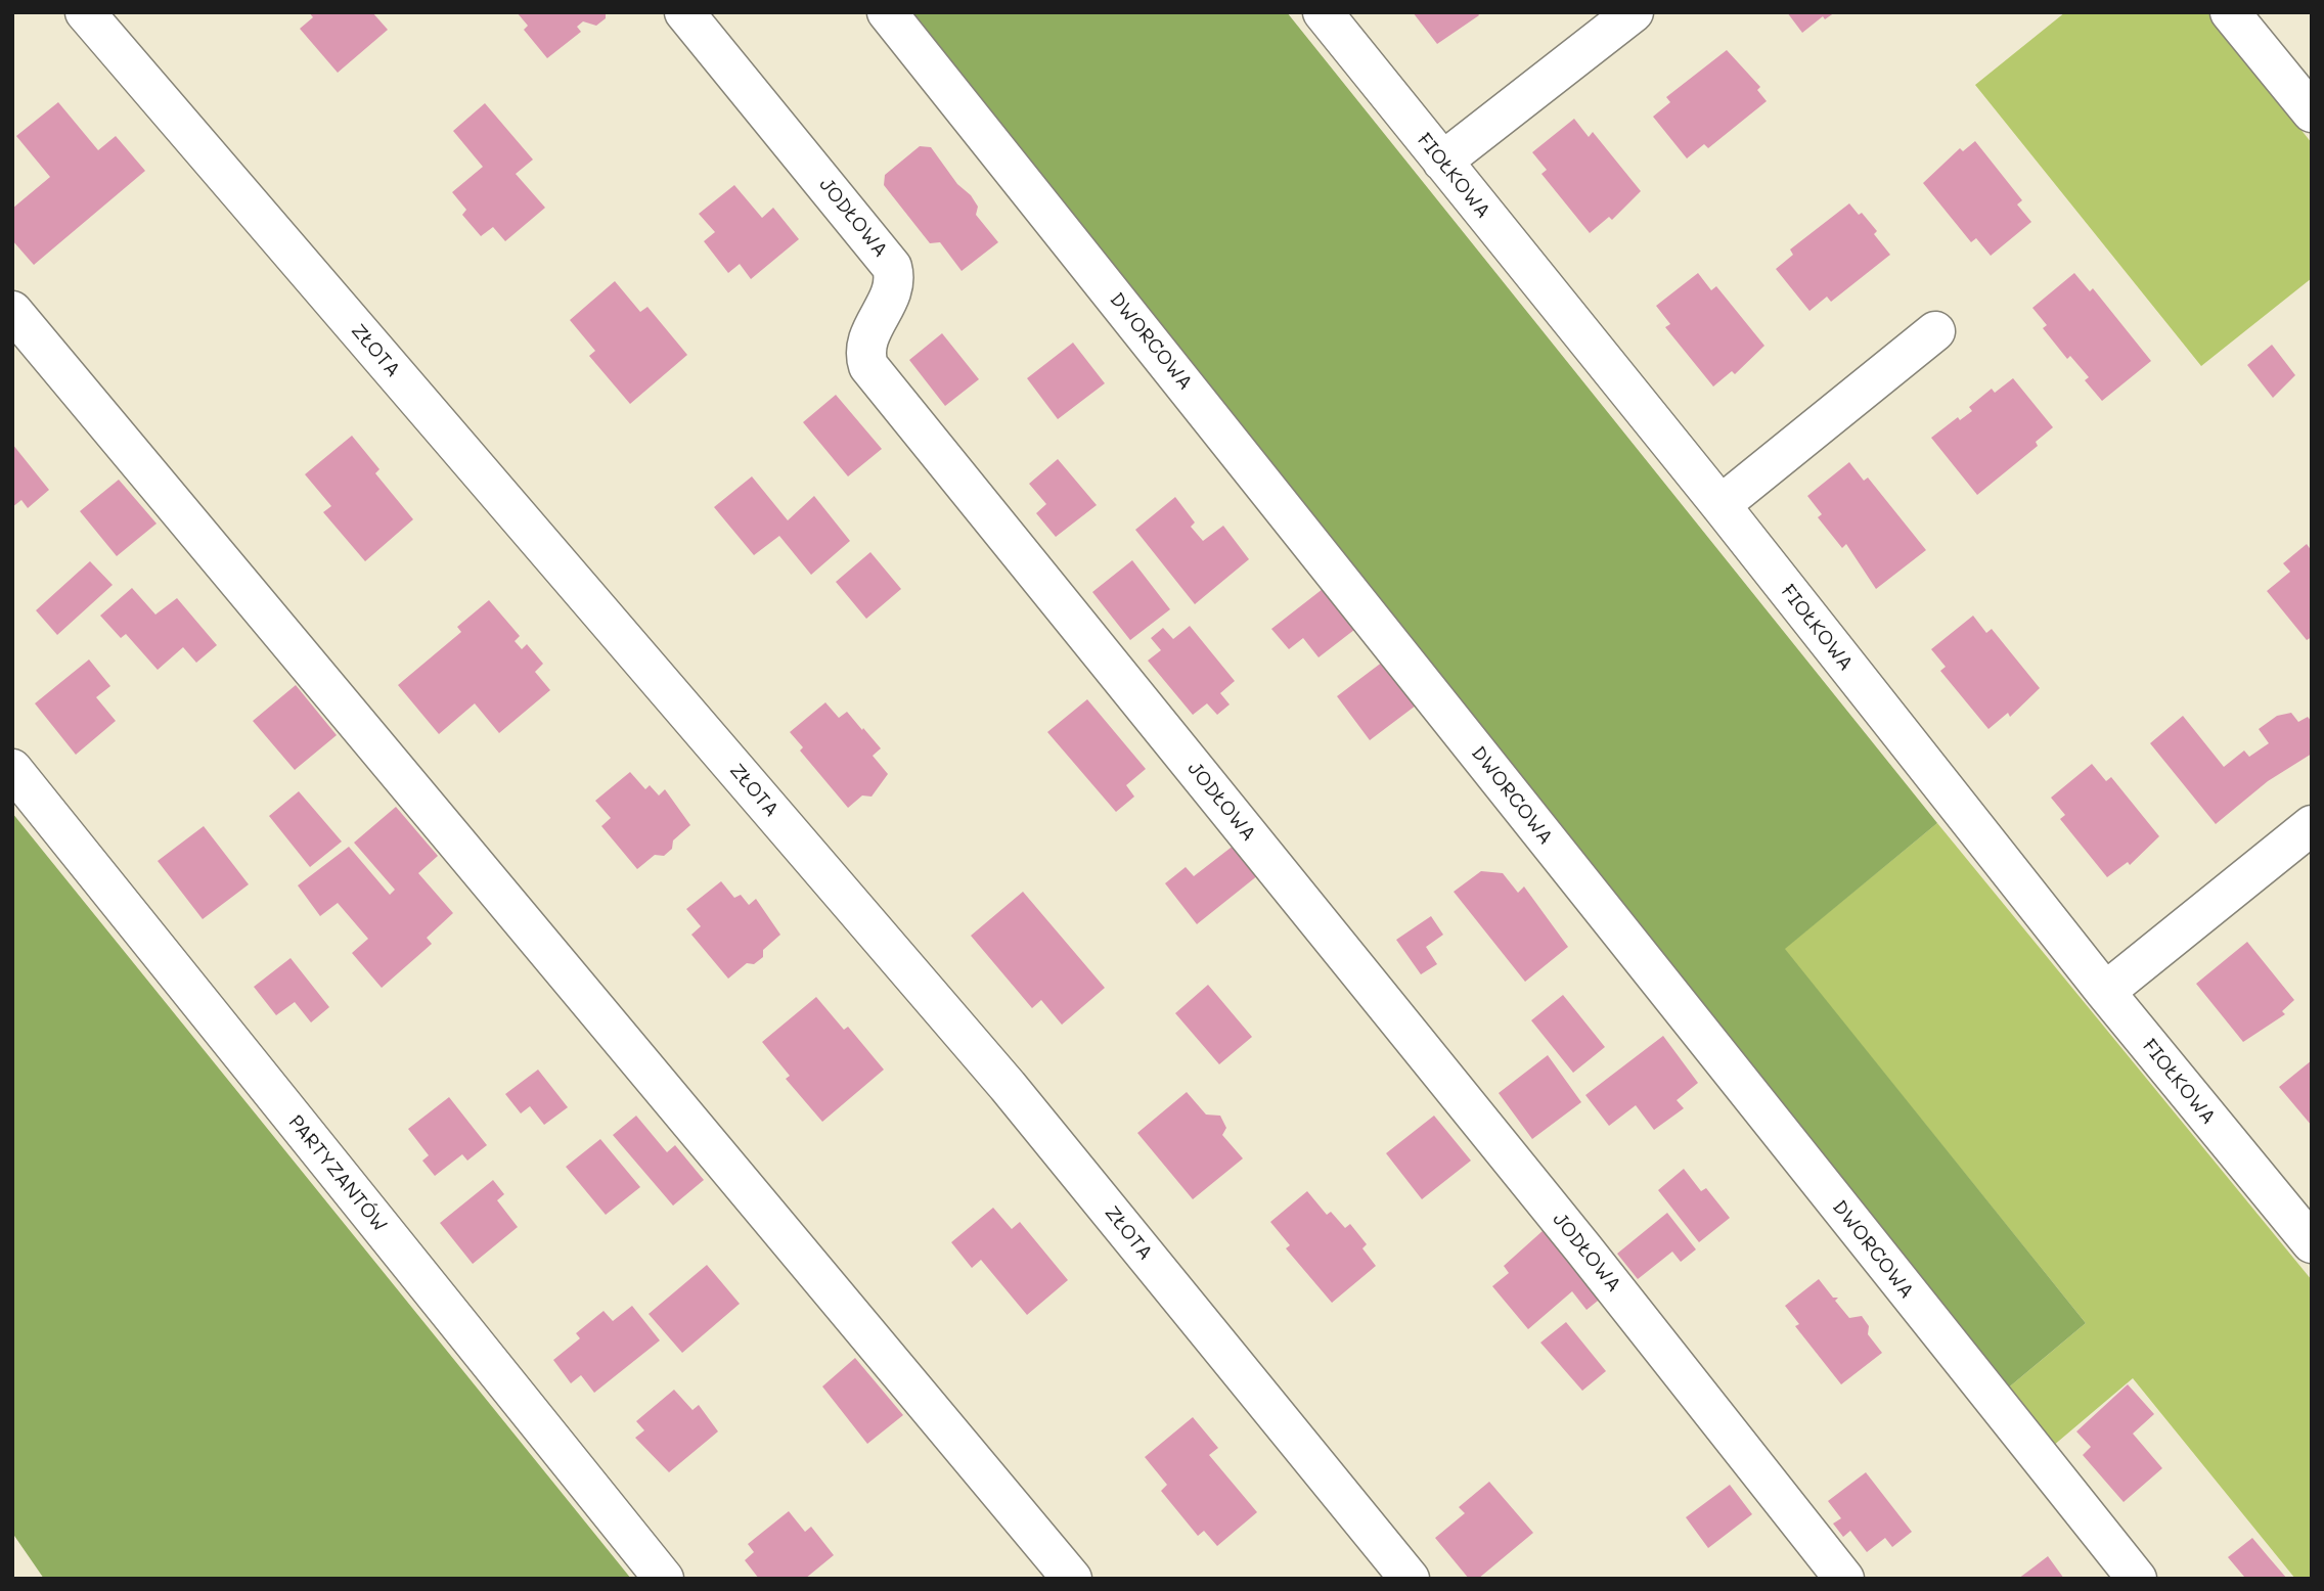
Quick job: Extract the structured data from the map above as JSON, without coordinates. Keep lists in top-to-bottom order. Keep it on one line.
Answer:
{"streets":{"street":["FIOŁKOWA","JODŁOWA","DWORCOWA","ZŁOTA","PARTYZANTÓW"]}}
